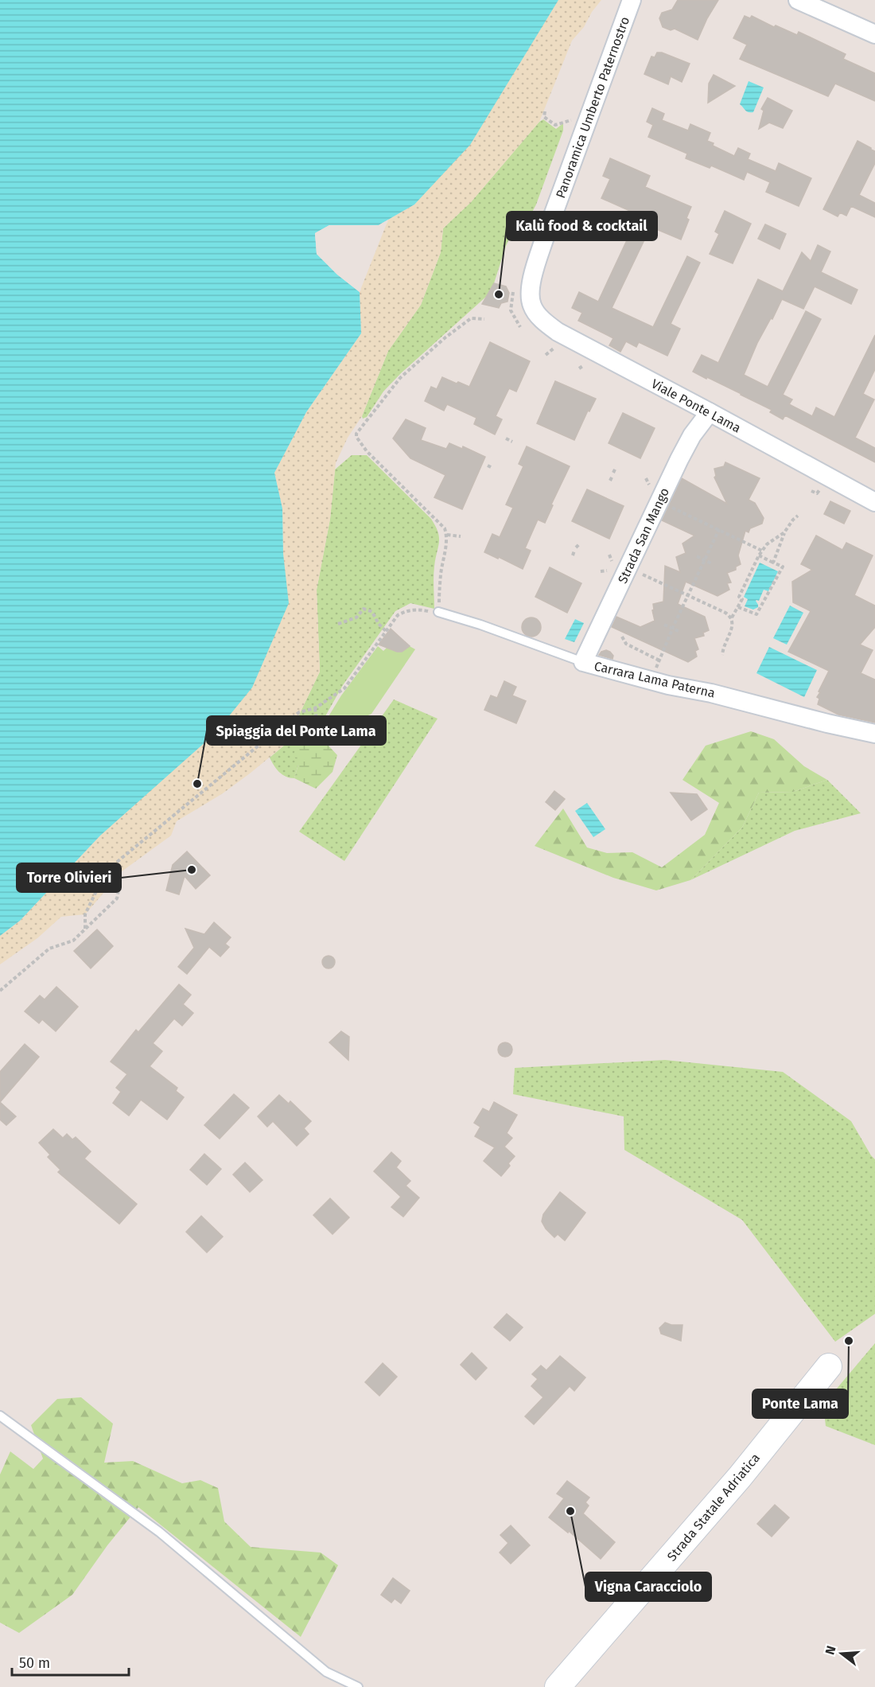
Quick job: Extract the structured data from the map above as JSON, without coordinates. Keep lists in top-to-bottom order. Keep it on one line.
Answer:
{"streets":{"main road":["Strada Statale Adriatica"],"street":["Panoramica Umberto Paternostro","Viale Ponte Lama","Strada San Mango","Carrara Lama Paterna"]},"crossings":[["Panoramica Umberto Paternostro","Viale Ponte Lama"],["Viale Ponte Lama","Strada San Mango"],["Strada San Mango","Carrara Lama Paterna"]],"places":["Kalù food & cocktail","Spiaggia del Ponte Lama","Torre Olivieri","Ponte Lama","Vigna Caracciolo"],"scale_bar":"50 m","north":"left"}
